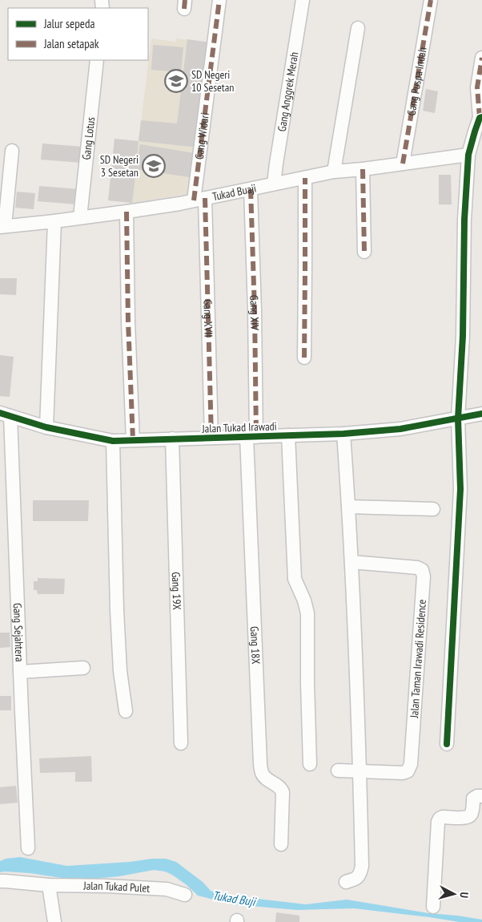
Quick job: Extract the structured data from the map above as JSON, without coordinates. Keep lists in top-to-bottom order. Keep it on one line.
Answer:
{"streets":{"street":["Gang Puspa Indah","Gang Anggrek Merah","Gang Widuri","Gang Lotus","Tukad Buaji","Gang XIV","Gang XVII","Jalan Tukad Irawadi","Gang 19X","Gang Sejahtera","Gang 18X","Jalan Taman Irawadi Residence","Jalan Tukad Pulet"]},"crossings":[["Gang Puspa Indah","Tukad Buaji"],["Gang Anggrek Merah","Tukad Buaji"],["Gang Widuri","Tukad Buaji"],["Gang Widuri","Gang XVII"],["Gang Lotus","Tukad Buaji"],["Tukad Buaji","Gang XIV"],["Tukad Buaji","Gang XVII"],["Gang XIV","Jalan Tukad Irawadi"],["Gang XIV","Gang 18X"],["Gang XVII","Jalan Tukad Irawadi"],["Jalan Tukad Irawadi","Gang 19X"],["Jalan Tukad Irawadi","Gang Sejahtera"],["Jalan Tukad Irawadi","Gang 18X"]],"water":["Tukad Buji"],"places":{"school or university":["SD Negeri 10 Sesetan","SD Negeri 3 Sesetan"]},"legend":["Jalur sepeda","Jalan setapak"],"north":"right"}
